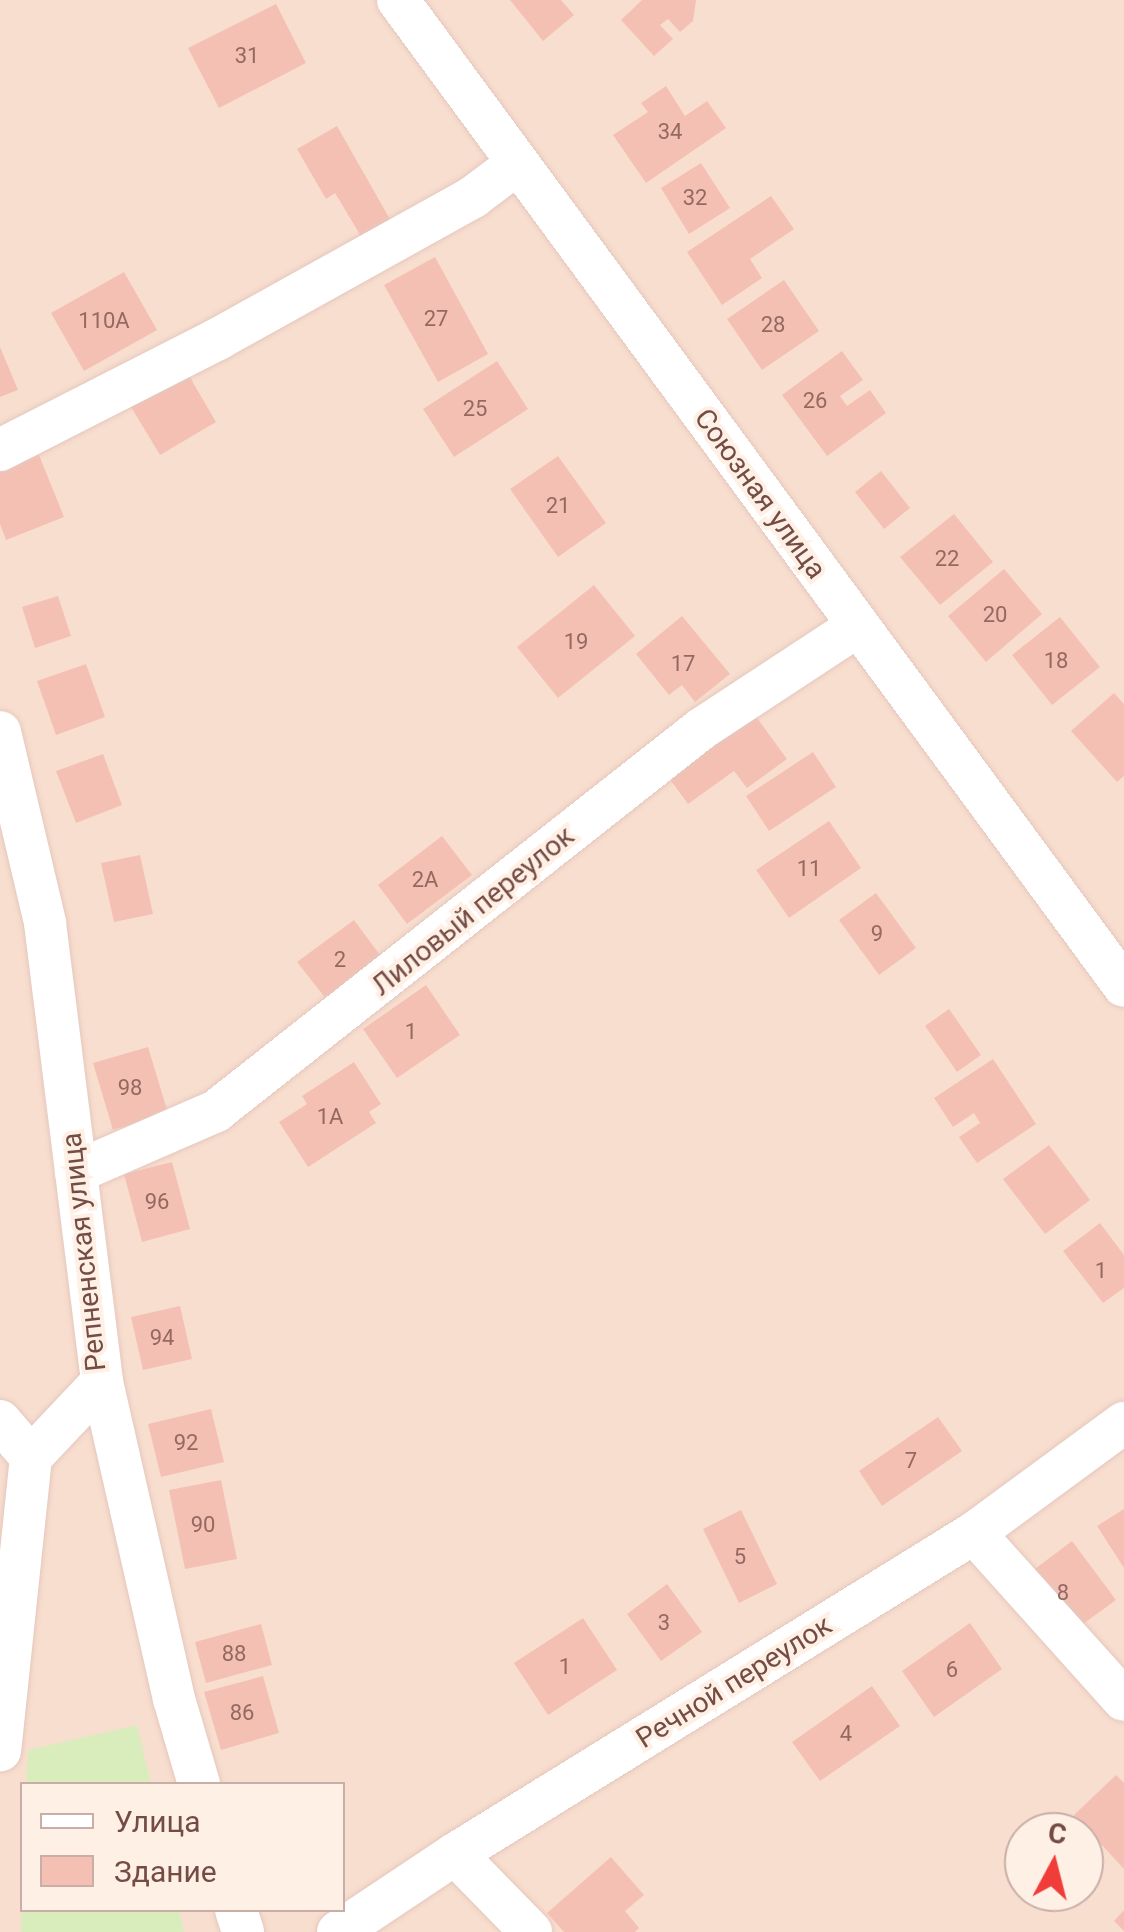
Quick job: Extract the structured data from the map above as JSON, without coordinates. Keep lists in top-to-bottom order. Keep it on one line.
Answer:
{"streets":{"street":["Союзная улица","Лиловый переулок","Репненская улица","Речной переулок"]},"crossings":[["Союзная улица","Лиловый переулок"],["Лиловый переулок","Репненская улица"]],"house_numbers":["31","34","32","27","110А","28","26","25","21","22","20","19","18","17","11","2А","9","2","1","98","1А","96","1","94","92","7","90","5","8","3","88","1","6","86","4"],"legend":["Улица","Здание"],"north":"top"}
